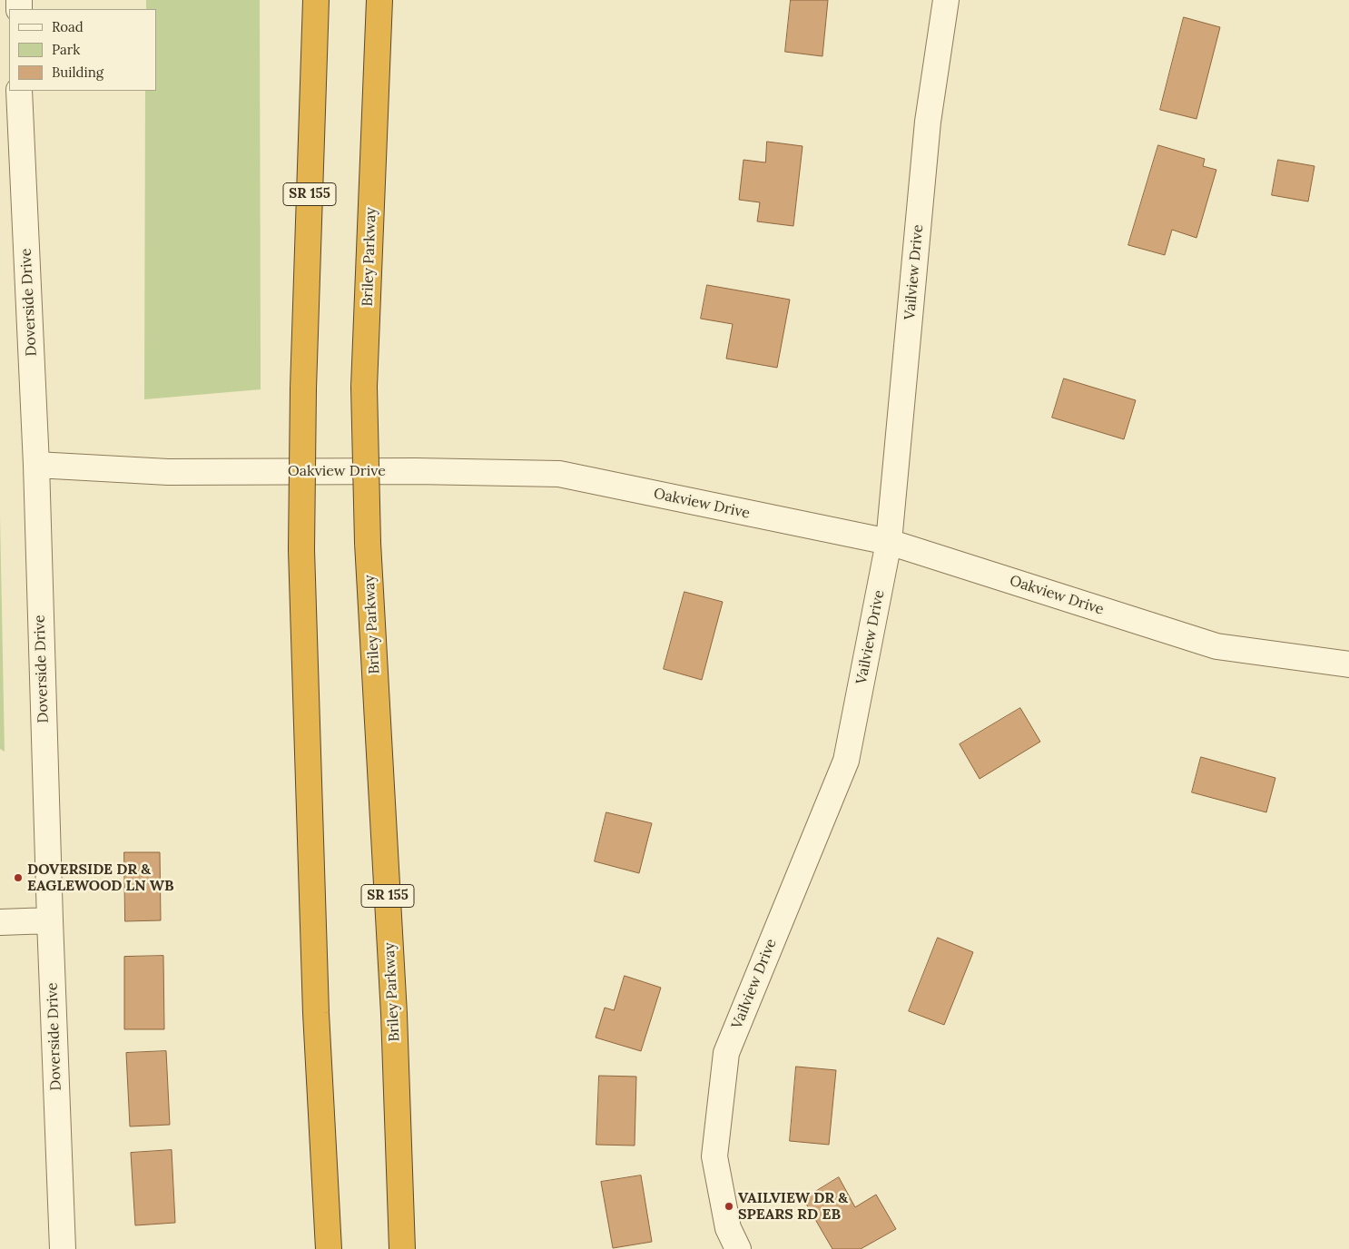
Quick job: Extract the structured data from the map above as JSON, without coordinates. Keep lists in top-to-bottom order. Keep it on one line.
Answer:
{"streets":{"highway":["SR 155","Briley Parkway"],"street":["Vailview Drive","Doverside Drive","Oakview Drive"]},"crossings":[["Vailview Drive","Oakview Drive"],["Doverside Drive","Oakview Drive"]],"places":["DOVERSIDE DR & EAGLEWOOD LN WB","VAILVIEW DR & SPEARS RD EB"],"legend":["Road","Park","Building"]}
